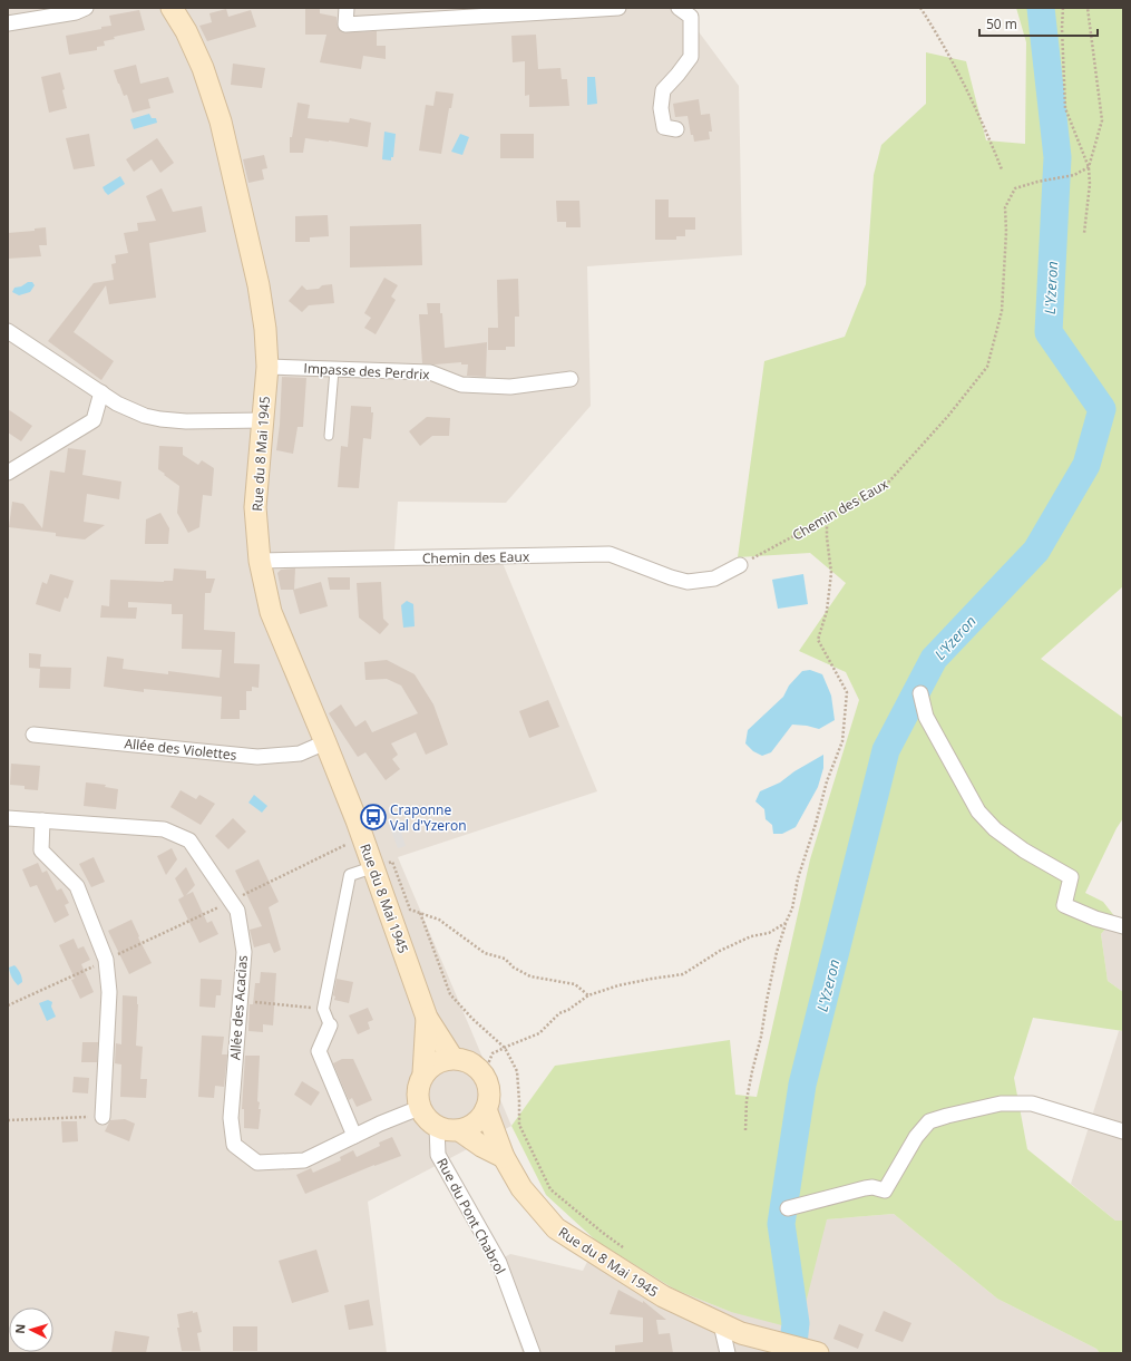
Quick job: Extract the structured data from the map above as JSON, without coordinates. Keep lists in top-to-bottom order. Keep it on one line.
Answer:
{"streets":{"main road":["Rue du 8 Mai 1945"],"street":["Impasse des Perdrix","Chemin des Eaux","Allée des Violettes","Allée des Acacias","Rue du Pont Chabrol"]},"crossings":[["Impasse des Perdrix","Rue du 8 Mai 1945"],["Rue du 8 Mai 1945","Chemin des Eaux"],["Rue du 8 Mai 1945","Allée des Violettes"],["Rue du 8 Mai 1945","Allée des Acacias"],["Rue du 8 Mai 1945","Rue du Pont Chabrol"],["Allée des Acacias","Rue du Pont Chabrol"]],"water":["L'Yzeron"],"places":{"bus stop":["Craponne Val d'Yzeron"]},"scale_bar":"50 m","north":"left"}
